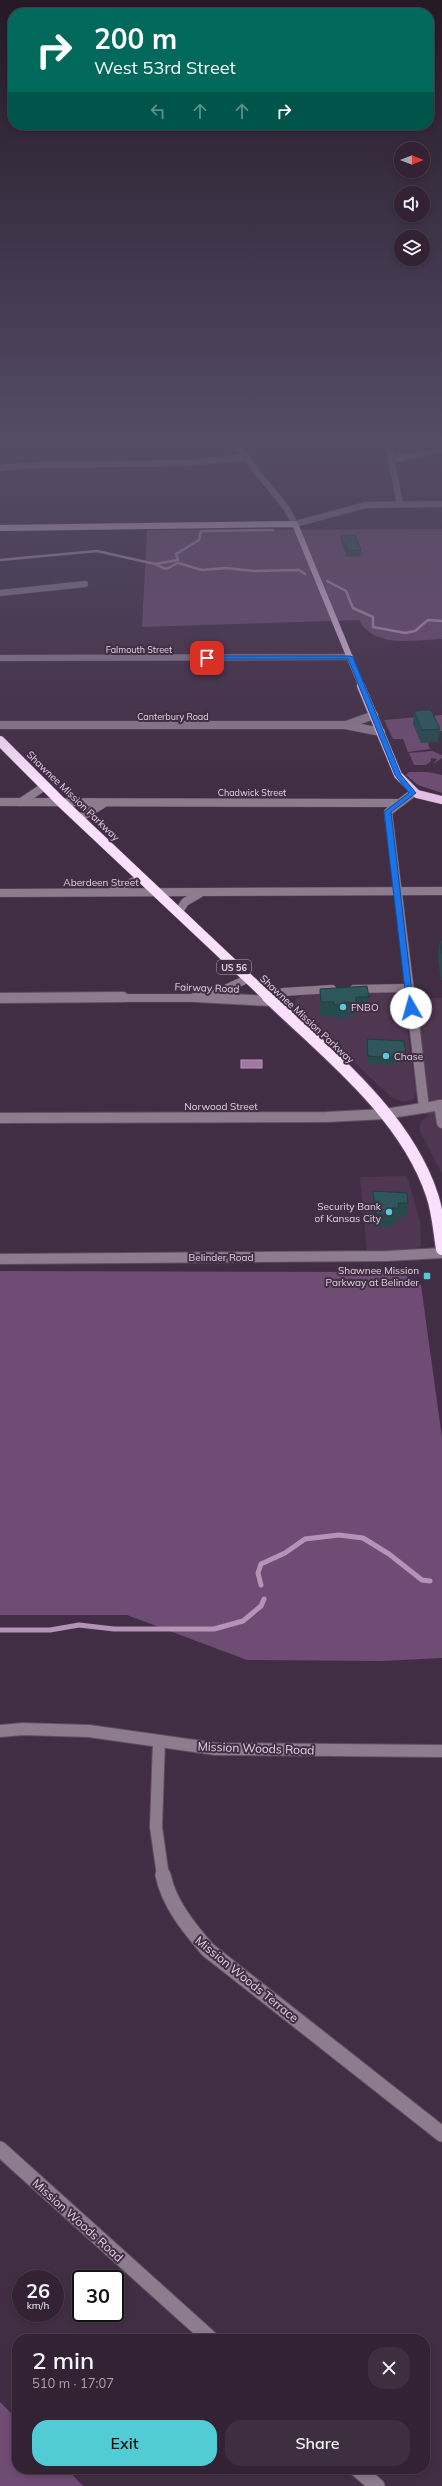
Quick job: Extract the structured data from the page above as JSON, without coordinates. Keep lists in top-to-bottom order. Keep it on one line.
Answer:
{"streets":{"highway":["Shawnee Mission Parkway","US 56"],"street":["Falmouth Street","Canterbury Road","Chadwick Street","Aberdeen Street","Fairway Road","Norwood Street","Belinder Road","Mission Woods Road","Mission Woods Terrace"]},"crossings":[["Chadwick Street","Shawnee Mission Parkway"],["Shawnee Mission Parkway","Aberdeen Street"],["Shawnee Mission Parkway","Fairway Road"],["Shawnee Mission Parkway","Norwood Street"],["Mission Woods Road","Mission Woods Terrace"]],"places":{"other":["FNBO","Chase","Security Bank of Kansas City"],"transit":["Shawnee Mission Parkway at Belinder"]},"north":"right","page":{"turn":["200 m","West 53rd Street"],"speed":"26 km/h","limit":"30","heading":["2 min","510 m · 17:07"],"buttons":["Exit","Share"]}}
